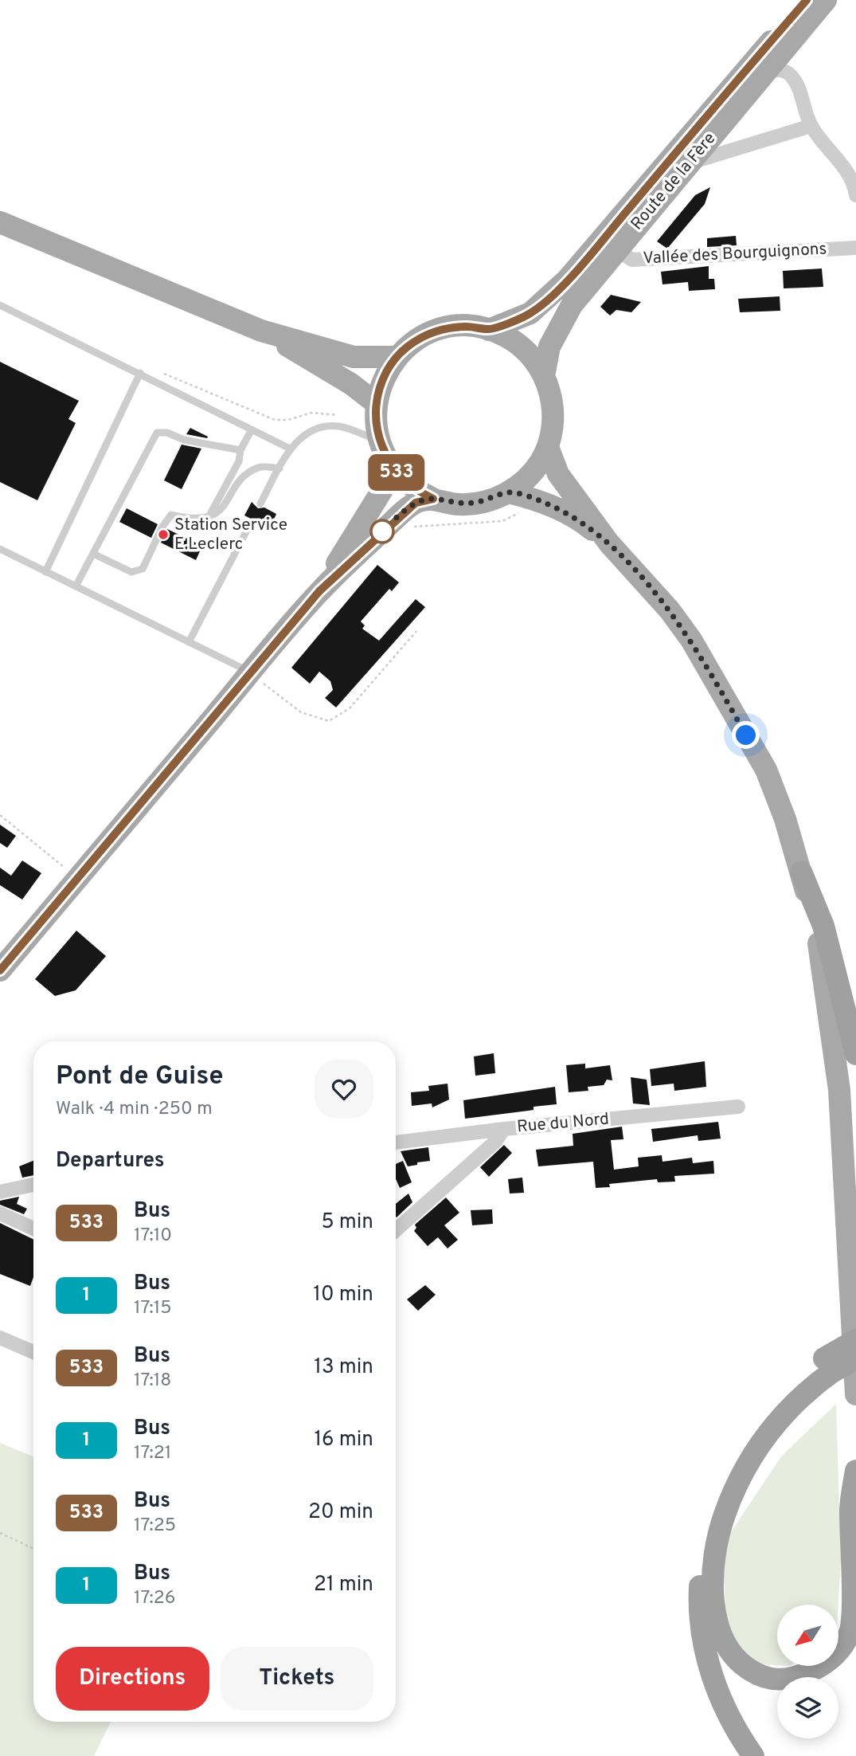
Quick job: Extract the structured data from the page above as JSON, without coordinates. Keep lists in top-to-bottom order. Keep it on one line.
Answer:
{"streets":{"main road":["Route de la Fère"],"street":["Vallée des Bourguignons","Rue du Nord"]},"crossings":[["Route de la Fère","Vallée des Bourguignons"]],"places":["Station Service E.Leclerc"],"lines":["bus line 533"],"north":"bottom left","page":{"on_map":"533","heading":[["Pont de Guise","Walk · 4 min · 250 m"],"Departures"],"list":[{"mark":"533","name":"Bus","note":"17:10","value":"5 min"},{"mark":"1","name":"Bus","note":"17:15","value":"10 min"},{"mark":"533","name":"Bus","note":"17:18","value":"13 min"},{"mark":"1","name":"Bus","note":"17:21","value":"16 min"},{"mark":"533","name":"Bus","note":"17:25","value":"20 min"},{"mark":"1","name":"Bus","note":"17:26","value":"21 min"}],"buttons":["Directions","Tickets"]}}
